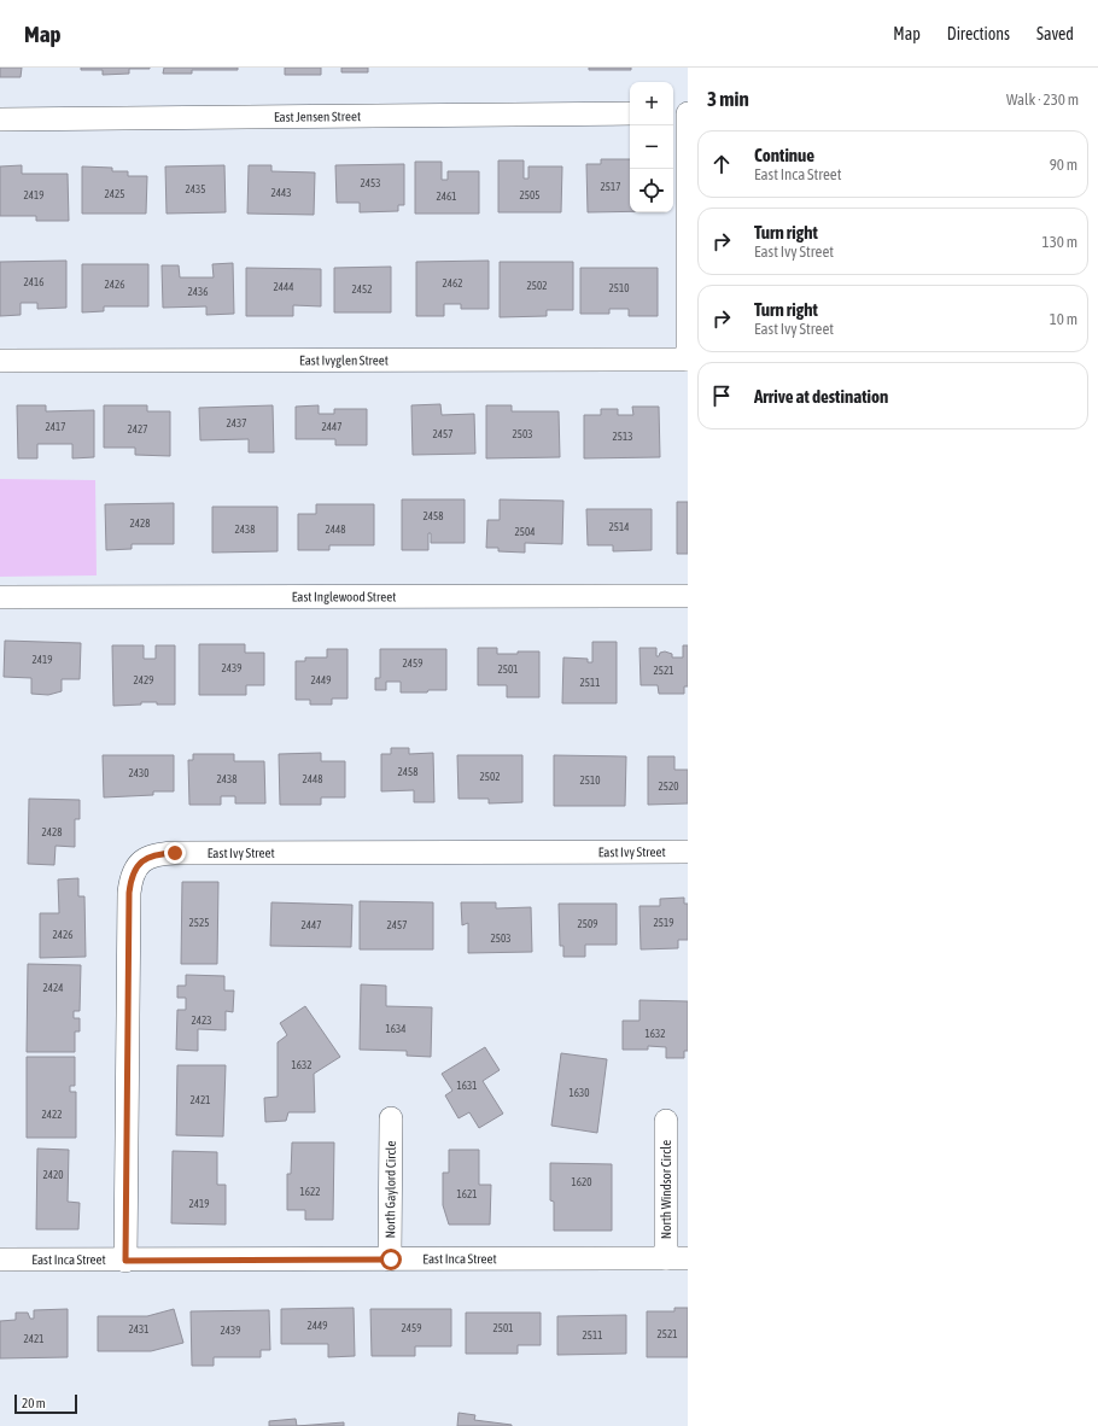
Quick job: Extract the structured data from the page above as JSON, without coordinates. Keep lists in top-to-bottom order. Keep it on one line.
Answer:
{"streets":{"street":["East Jensen Street","East Ivyglen Street","East Inglewood Street","East Ivy Street","North Gaylord Circle","North Windsor Circle","East Inca Street"]},"crossings":[["East Ivy Street","East Inca Street"],["North Gaylord Circle","East Inca Street"],["North Windsor Circle","East Inca Street"]],"house_numbers":["2453","2517","2435","2443","2425","2419","2505","2461","2416","2462","2426","2502","2444","2510","2452","2436","2437","2417","2447","2427","2457","2503","2513","2458","2428","2514","2438","2448","2504","2419","2459","2439","2501","2521","2429","2449","2511","2458","2430","2502","2438","2448","2510","2520","2428","2525","2519","2509","2447","2457","2426","2503","2424","2423","1634","1632","1632","1631","1630","2421","2422","2420","1620","1622","1621","2419","2449","2459","2501","2431","2439","2521","2511","2421"],"scale_bar":"20 m","page":{"header":"Map","nav":["Map","Directions","Saved"],"heading":["3 min","Walk · 230 m"],"map_buttons":["+","−"],"list":[["Continue","East Inca Street","90 m"],["Turn right","East Ivy Street","130 m"],["Turn right","East Ivy Street","10 m"],"Arrive at destination"],"scale":"20 m"}}
